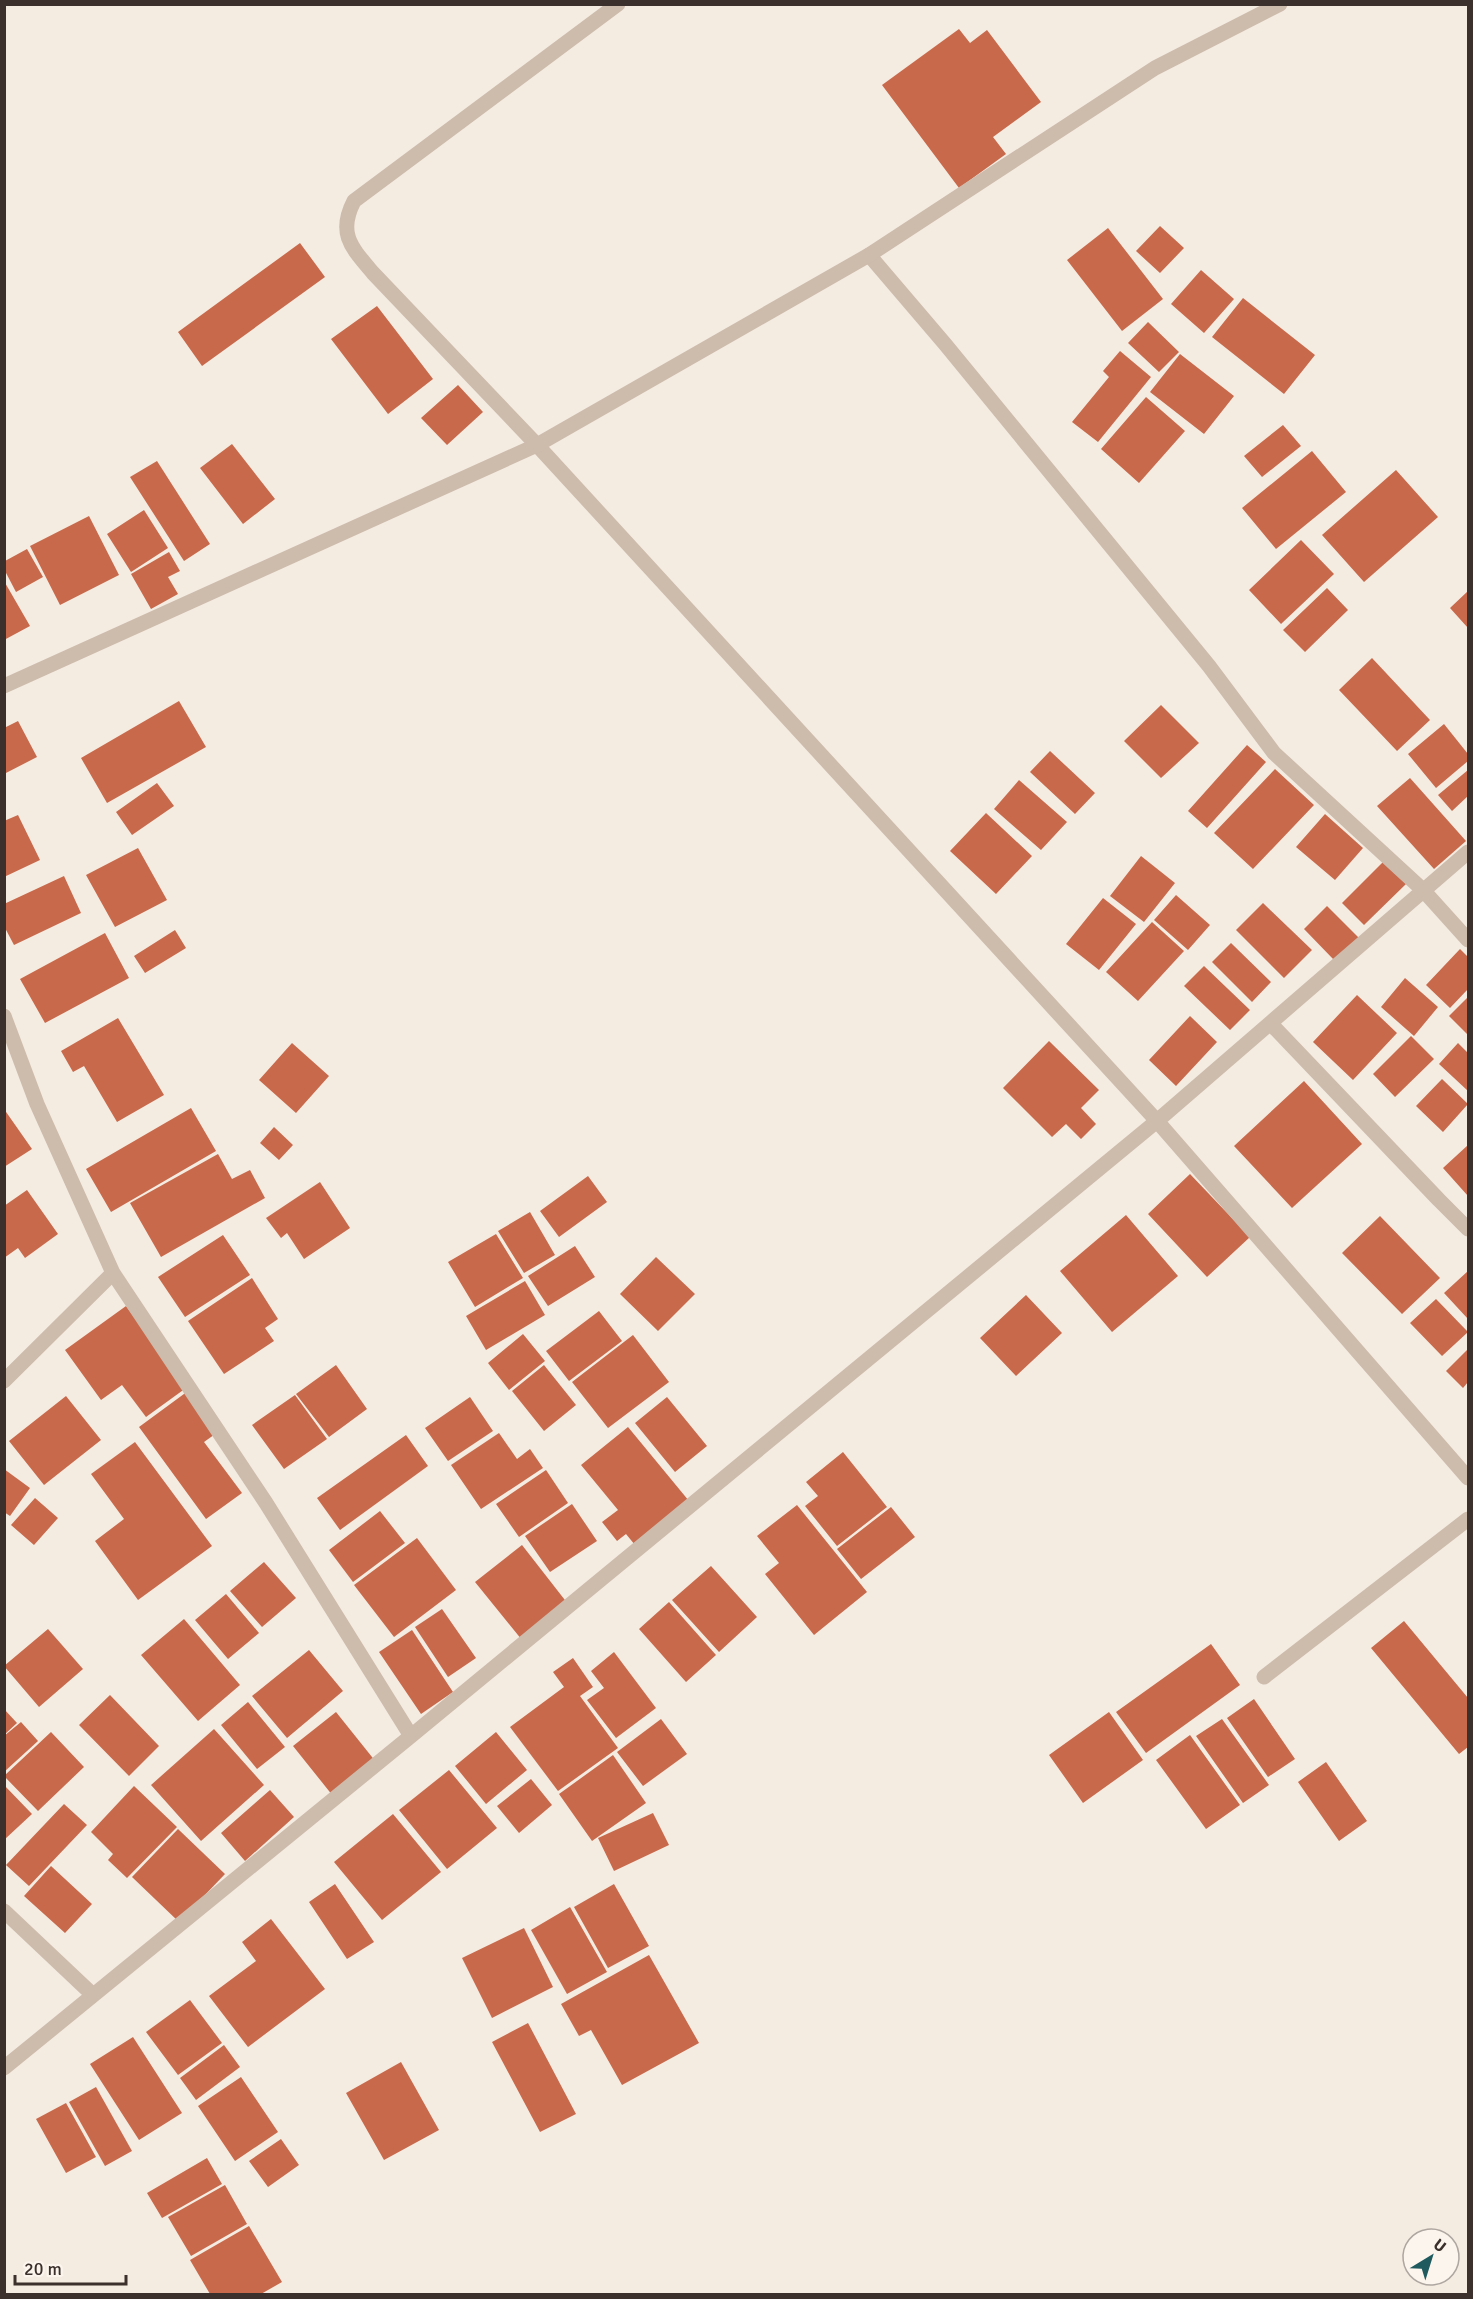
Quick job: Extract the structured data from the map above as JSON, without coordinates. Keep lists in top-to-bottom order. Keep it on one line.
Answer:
{"scale_bar":"20 m","north":"top right"}
